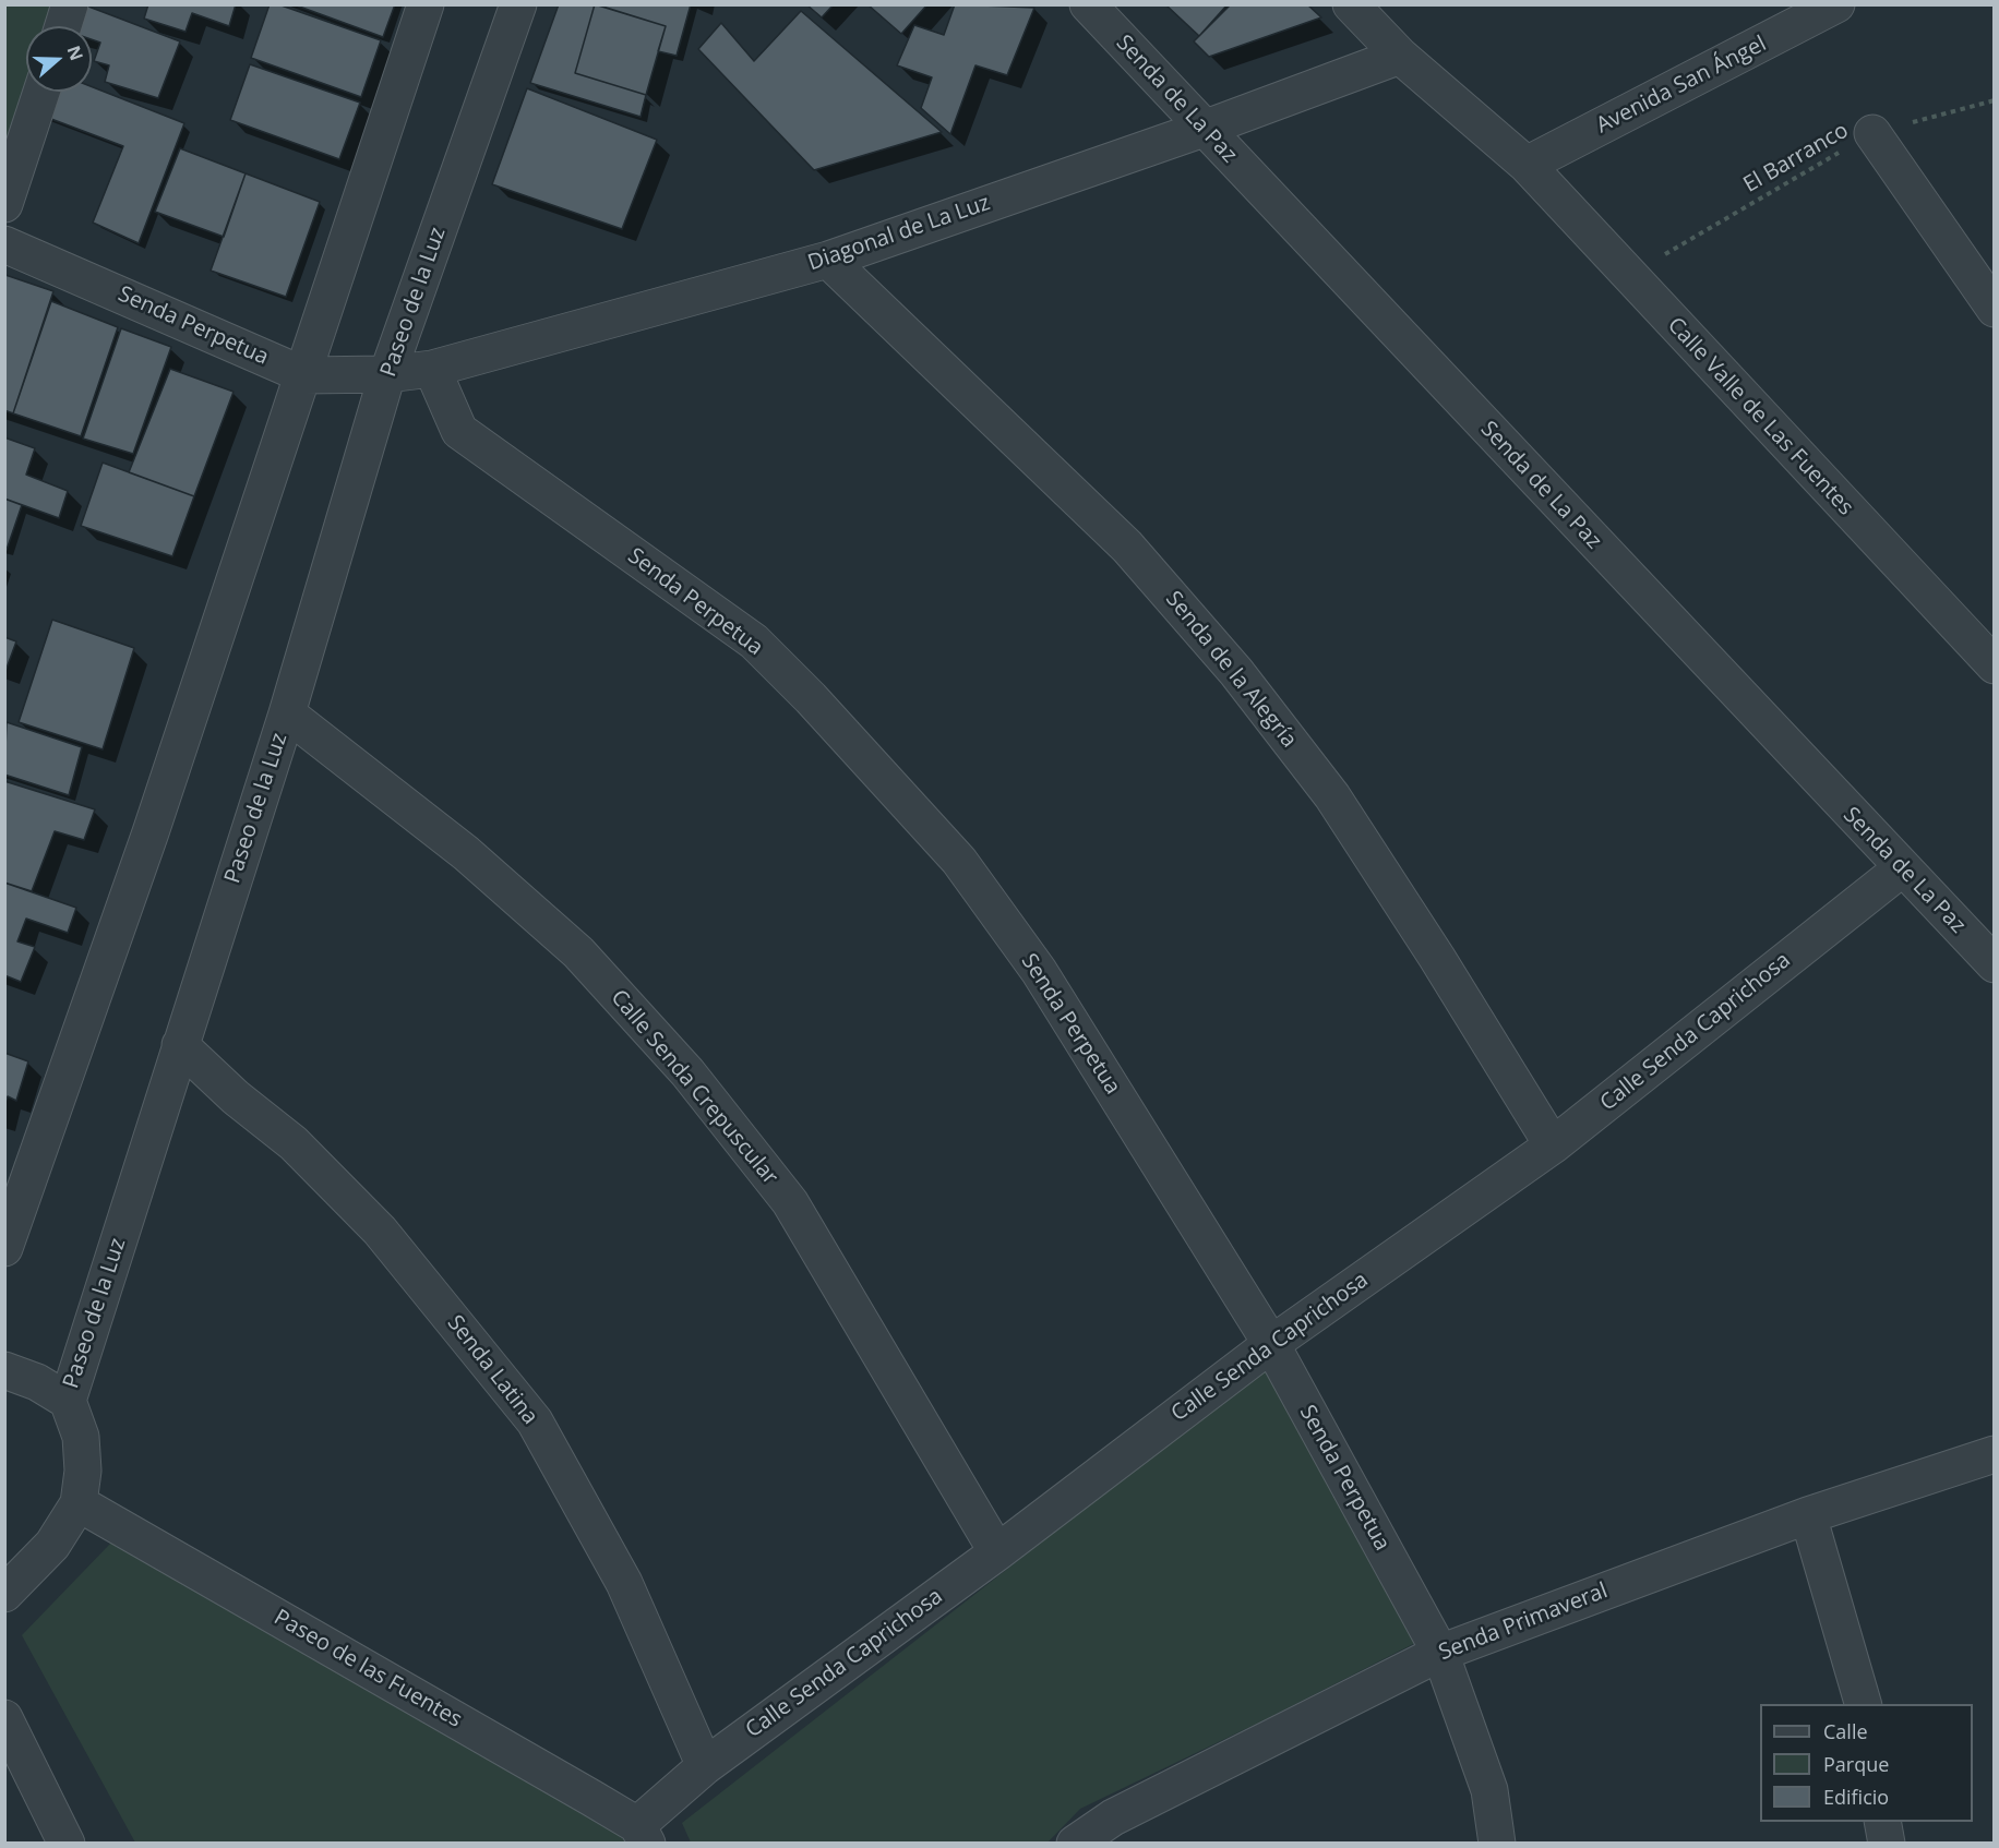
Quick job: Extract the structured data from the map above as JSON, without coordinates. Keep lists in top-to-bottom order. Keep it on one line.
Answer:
{"streets":{"street":["Avenida San Ángel","Senda de La Paz","Diagonal de La Luz","Paseo de la Luz","Senda Perpetua","Calle Valle de Las Fuentes","Senda de la Alegría","Calle Senda Caprichosa","Calle Senda Crepuscular","Senda Latina","Senda Primaveral","Paseo de las Fuentes"],"path":["El Barranco"]},"crossings":[["Avenida San Ángel","Calle Valle de Las Fuentes"],["Senda de La Paz","Diagonal de La Luz"],["Senda de La Paz","Calle Senda Caprichosa"],["El Barranco","Calle Valle de Las Fuentes"],["Diagonal de La Luz","Paseo de la Luz"],["Diagonal de La Luz","Senda Perpetua"],["Diagonal de La Luz","Senda de la Alegría"],["Paseo de la Luz","Senda Perpetua"],["Paseo de la Luz","Calle Senda Crepuscular"],["Paseo de la Luz","Senda Latina"],["Paseo de la Luz","Paseo de las Fuentes"],["Senda Perpetua","Calle Senda Caprichosa"],["Senda Perpetua","Senda Primaveral"],["Senda de la Alegría","Calle Senda Caprichosa"],["Calle Senda Caprichosa","Calle Senda Crepuscular"],["Calle Senda Caprichosa","Senda Latina"],["Calle Senda Caprichosa","Paseo de las Fuentes"]],"legend":["Calle","Parque","Edificio"],"north":"right"}
